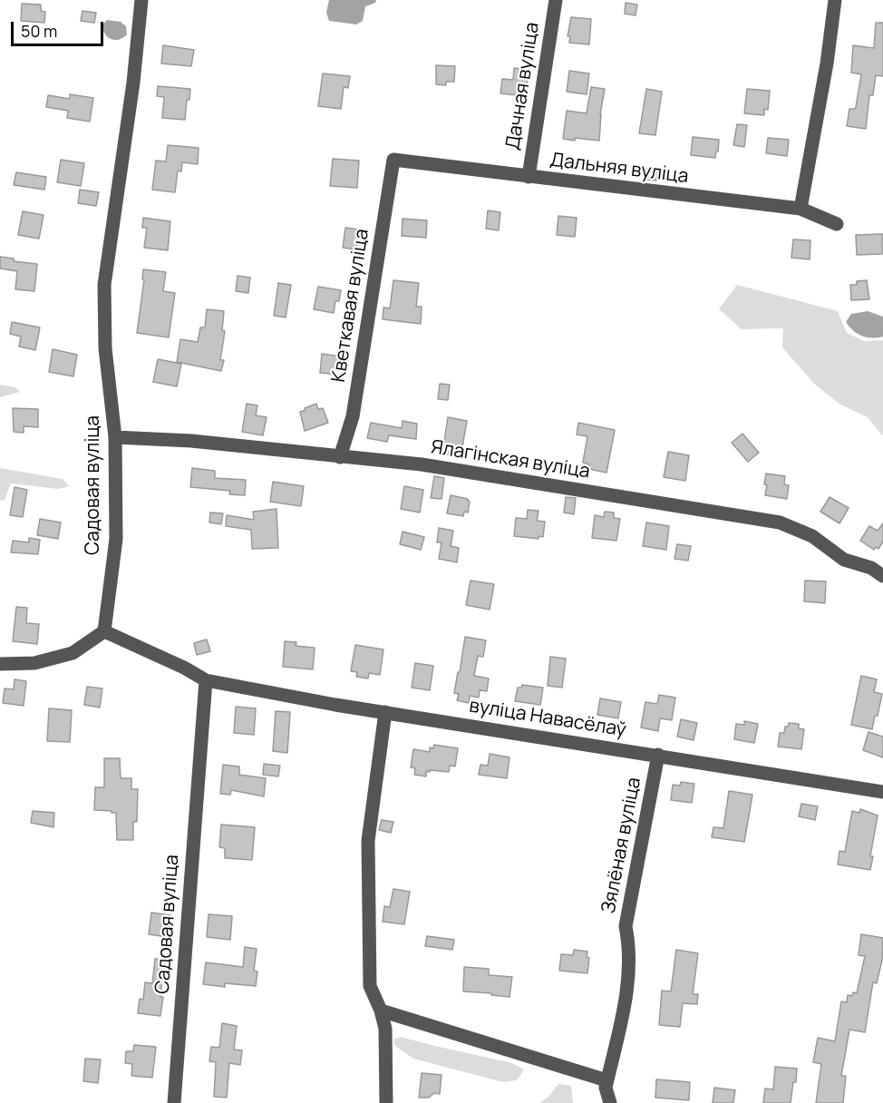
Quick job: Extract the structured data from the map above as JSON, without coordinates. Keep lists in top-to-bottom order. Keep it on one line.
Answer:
{"streets":{"street":["Дачная вуліца","Дальняя вуліца","Кветкавая вуліца","Ялагінская вуліца","Садовая вуліца","вуліца Навасёлаў","Зялёная вуліца"]},"crossings":[["Дачная вуліца","Дальняя вуліца"],["Дальняя вуліца","Кветкавая вуліца"],["Кветкавая вуліца","Ялагінская вуліца"],["Ялагінская вуліца","Садовая вуліца"],["Садовая вуліца","вуліца Навасёлаў"],["вуліца Навасёлаў","Зялёная вуліца"]],"scale_bar":"50 m"}
